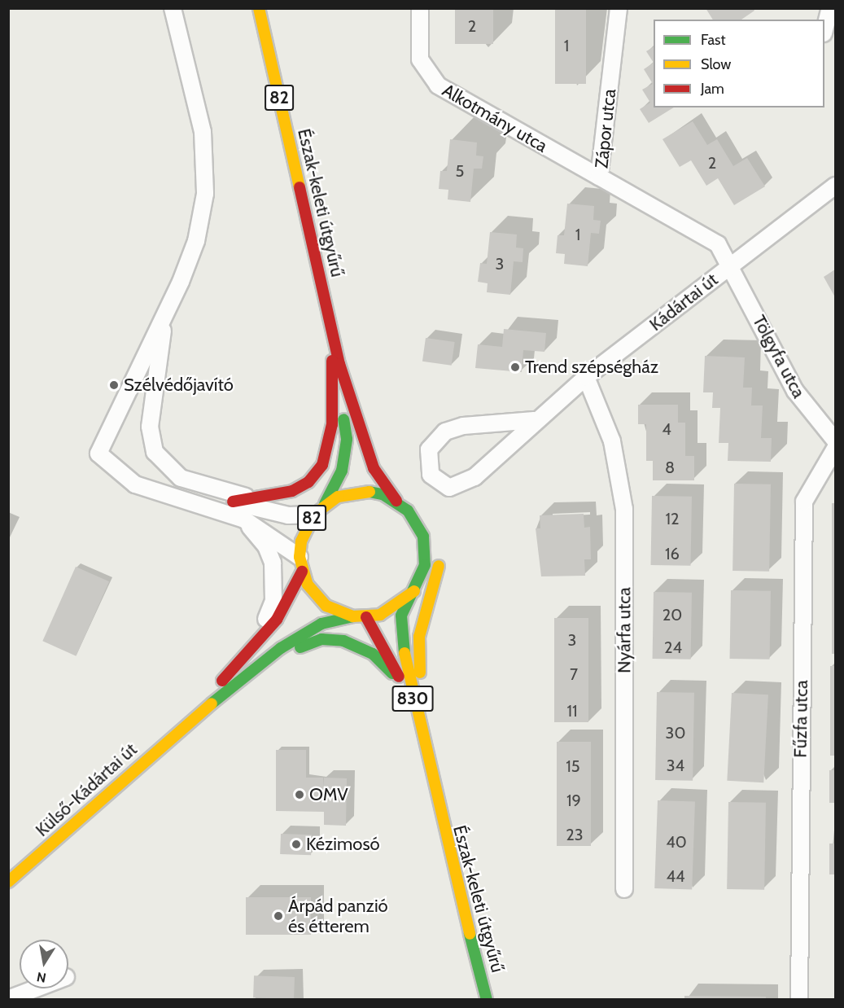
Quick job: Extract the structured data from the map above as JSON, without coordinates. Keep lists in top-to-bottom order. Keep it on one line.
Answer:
{"streets":{"main road":["82","Észak-keleti útgyűrű","830","Külső-Kádártai út"],"street":["Alkotmány utca","Zápor utca","Kádártai út","Tölgyfa utca","Nyárfa utca","Fűzfa utca"]},"crossings":[["82","Észak-keleti útgyűrű"],["82","Külső-Kádártai út"],["Alkotmány utca","Zápor utca"],["Zápor utca","Kádártai út"],["Zápor utca","Tölgyfa utca"],["Észak-keleti útgyűrű","830"],["Kádártai út","Tölgyfa utca"],["Kádártai út","Nyárfa utca"]],"places":["Trend szépségház","Szélvédőjavító","OMV","Kézimosó","Árpád panzió és étterem"],"house_numbers":["2","1","2","5","1","3","4","8","12","16","20","3","24","7","11","30","34","15","19","23","40","44"],"legend":["Fast","Slow","Jam"],"north":"bottom"}
